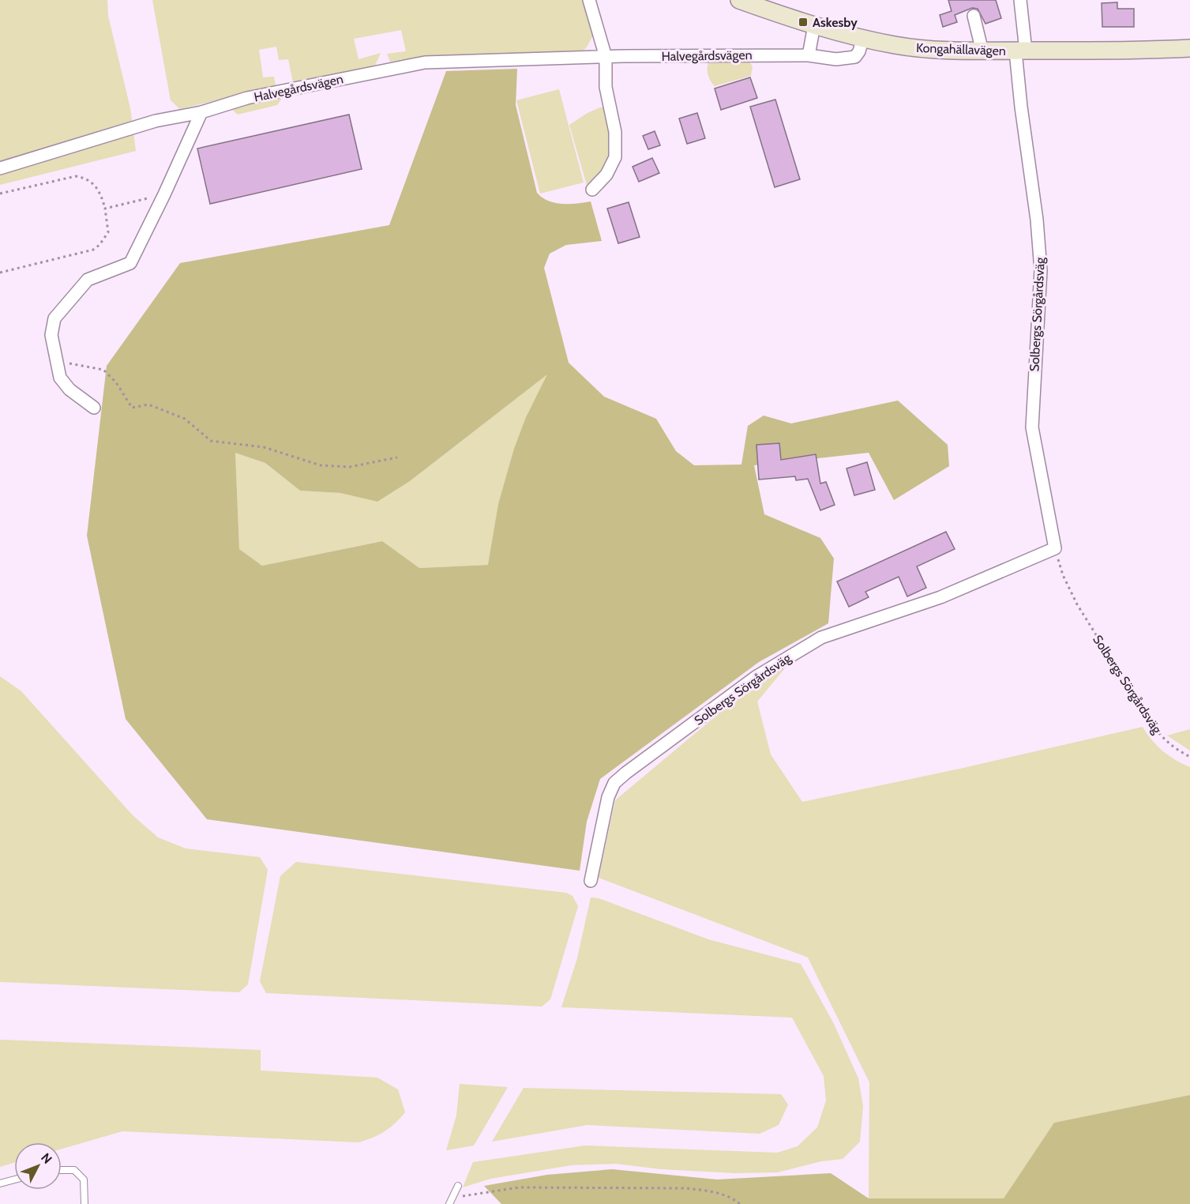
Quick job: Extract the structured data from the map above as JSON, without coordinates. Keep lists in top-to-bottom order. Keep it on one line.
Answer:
{"streets":{"street":["Kongahällavägen","Halvegårdsvägen","Solbergs Sörgårdsväg"]},"crossings":[["Kongahällavägen","Halvegårdsvägen"],["Kongahällavägen","Solbergs Sörgårdsväg"]],"places":{"transit":["Askesby"]},"north":"top right"}
